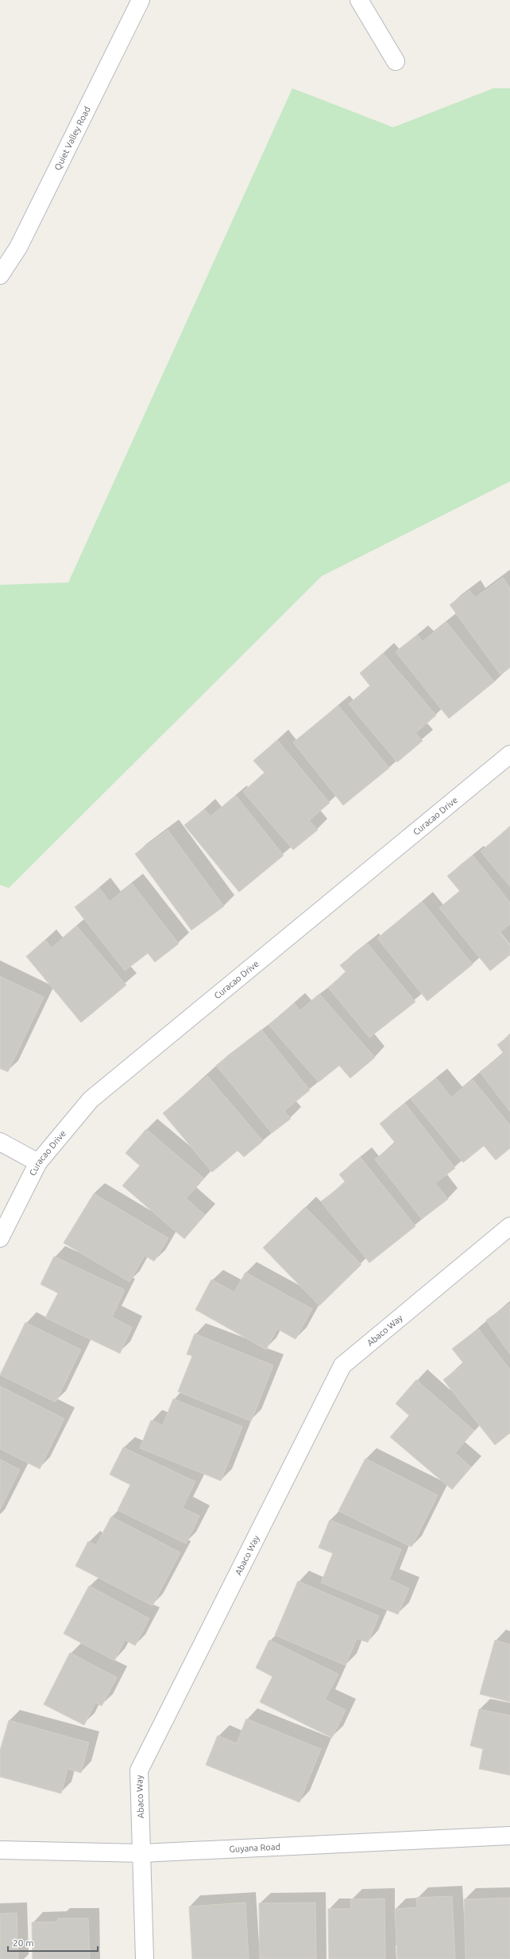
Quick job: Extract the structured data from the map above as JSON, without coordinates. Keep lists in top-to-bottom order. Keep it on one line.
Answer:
{"streets":{"street":["Quiet Valley Road","Curacao Drive","Abaco Way","Guyana Road"]},"crossings":[["Abaco Way","Guyana Road"]],"scale_bar":"20 m"}
